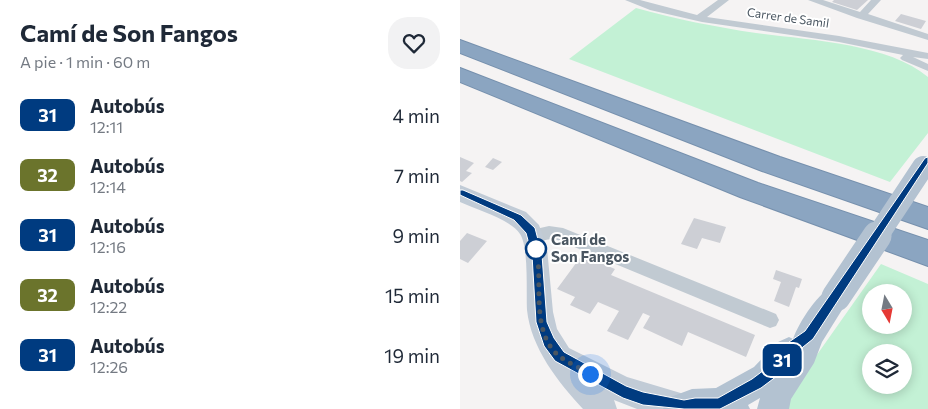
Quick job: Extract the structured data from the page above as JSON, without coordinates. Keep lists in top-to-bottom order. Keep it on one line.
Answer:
{"streets":{"street":["Carrer de Samil"]},"places":["Camí de Son Fangos"],"lines":["bus line 31"],"north":"bottom","page":{"heading":["Camí de Son Fangos","A pie · 1 min · 60 m"],"on_map":"31","list":[{"mark":"31","name":"Autobús","note":"12:11","value":"4 min"},{"mark":"32","name":"Autobús","note":"12:14","value":"7 min"},{"mark":"31","name":"Autobús","note":"12:16","value":"9 min"},{"mark":"32","name":"Autobús","note":"12:22","value":"15 min"},{"mark":"31","name":"Autobús","note":"12:26","value":"19 min"}]}}
